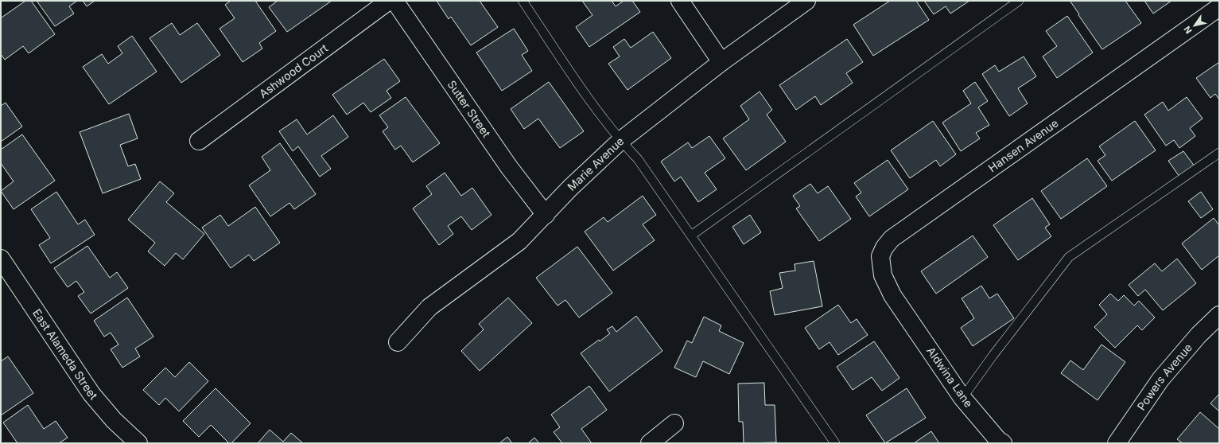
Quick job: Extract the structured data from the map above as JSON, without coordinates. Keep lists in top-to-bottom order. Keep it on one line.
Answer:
{"streets":{"street":["Ashwood Court","Sutter Street","Hansen Avenue","Marie Avenue","East Alameda Street","Aldwina Lane","Powers Avenue"]},"crossings":[["Sutter Street","Marie Avenue"],["Hansen Avenue","Aldwina Lane"]],"north":"bottom left"}
